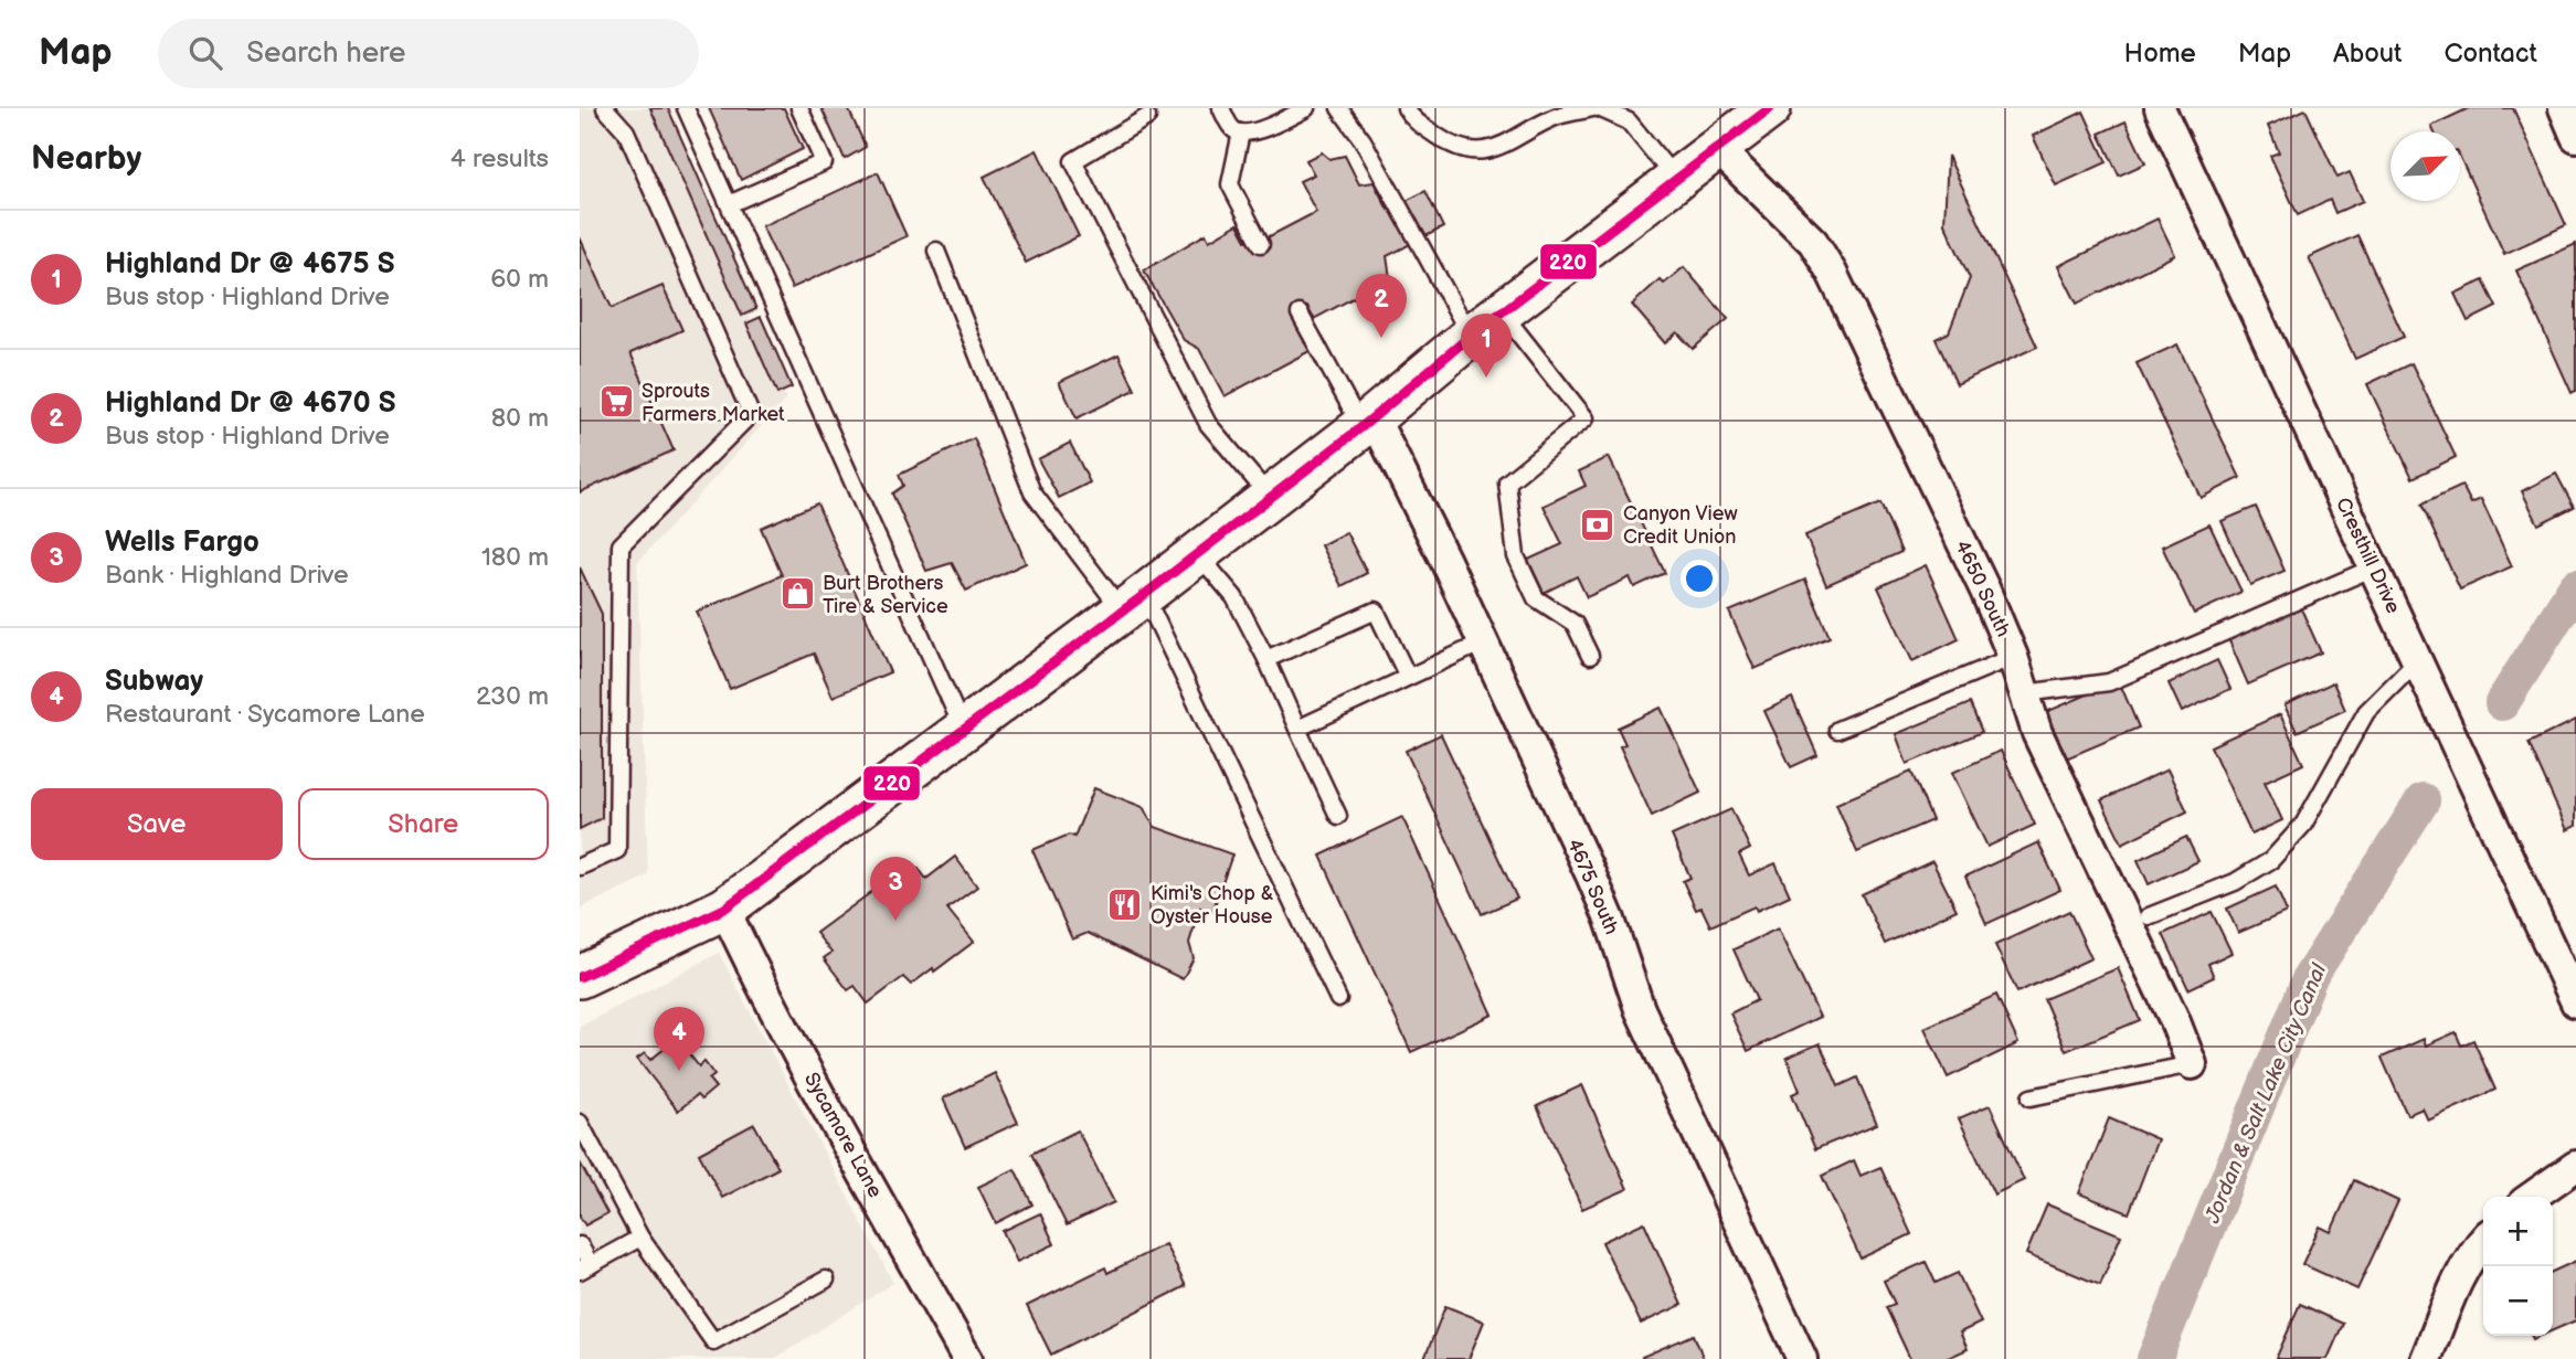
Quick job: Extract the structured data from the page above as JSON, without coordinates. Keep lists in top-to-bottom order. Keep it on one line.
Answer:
{"streets":{"street":["Cresthill Drive","4650 South","4675 South","Sycamore Lane"]},"water":["Jordan & Salt Lake City Canal"],"places":{"supermarket":["Sprouts Farmers Market"],"bank":["Canyon View Credit Union"],"shop":["Burt Brothers Tire & Service"],"restaurant":["Kimi's Chop & Oyster House"]},"lines":["transit line 220"],"north":"top right","page":{"header":"Map","search":"Search here","nav":["Home","Map","About","Contact"],"heading":["Nearby","4 results"],"list":[{"mark":"1","name":"Highland Dr @ 4675 S","note":"Bus stop · Highland Drive","value":"60 m"},{"mark":"2","name":"Highland Dr @ 4670 S","note":"Bus stop · Highland Drive","value":"80 m"},{"mark":"3","name":"Wells Fargo","note":"Bank · Highland Drive","value":"180 m"},{"mark":"4","name":"Subway","note":"Restaurant · Sycamore Lane","value":"230 m"}],"pins":["2","1","3","4"],"buttons":["Save","Share"],"map_buttons":["+","−"]}}
